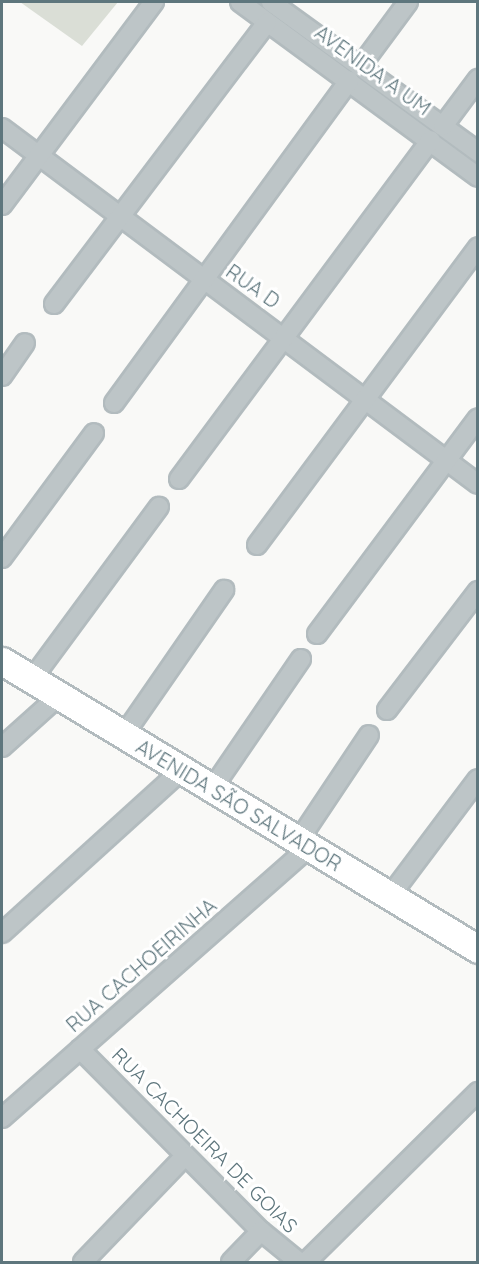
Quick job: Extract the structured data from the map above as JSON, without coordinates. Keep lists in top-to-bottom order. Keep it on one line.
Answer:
{"streets":{"street":["AVENIDA A UM","RUA D","AVENIDA SÃO SALVADOR","RUA CACHOEIRINHA","RUA CACHOEIRA DE GOIAS"]},"crossings":[["AVENIDA SÃO SALVADOR","RUA CACHOEIRINHA"],["RUA CACHOEIRINHA","RUA CACHOEIRA DE GOIAS"]]}
